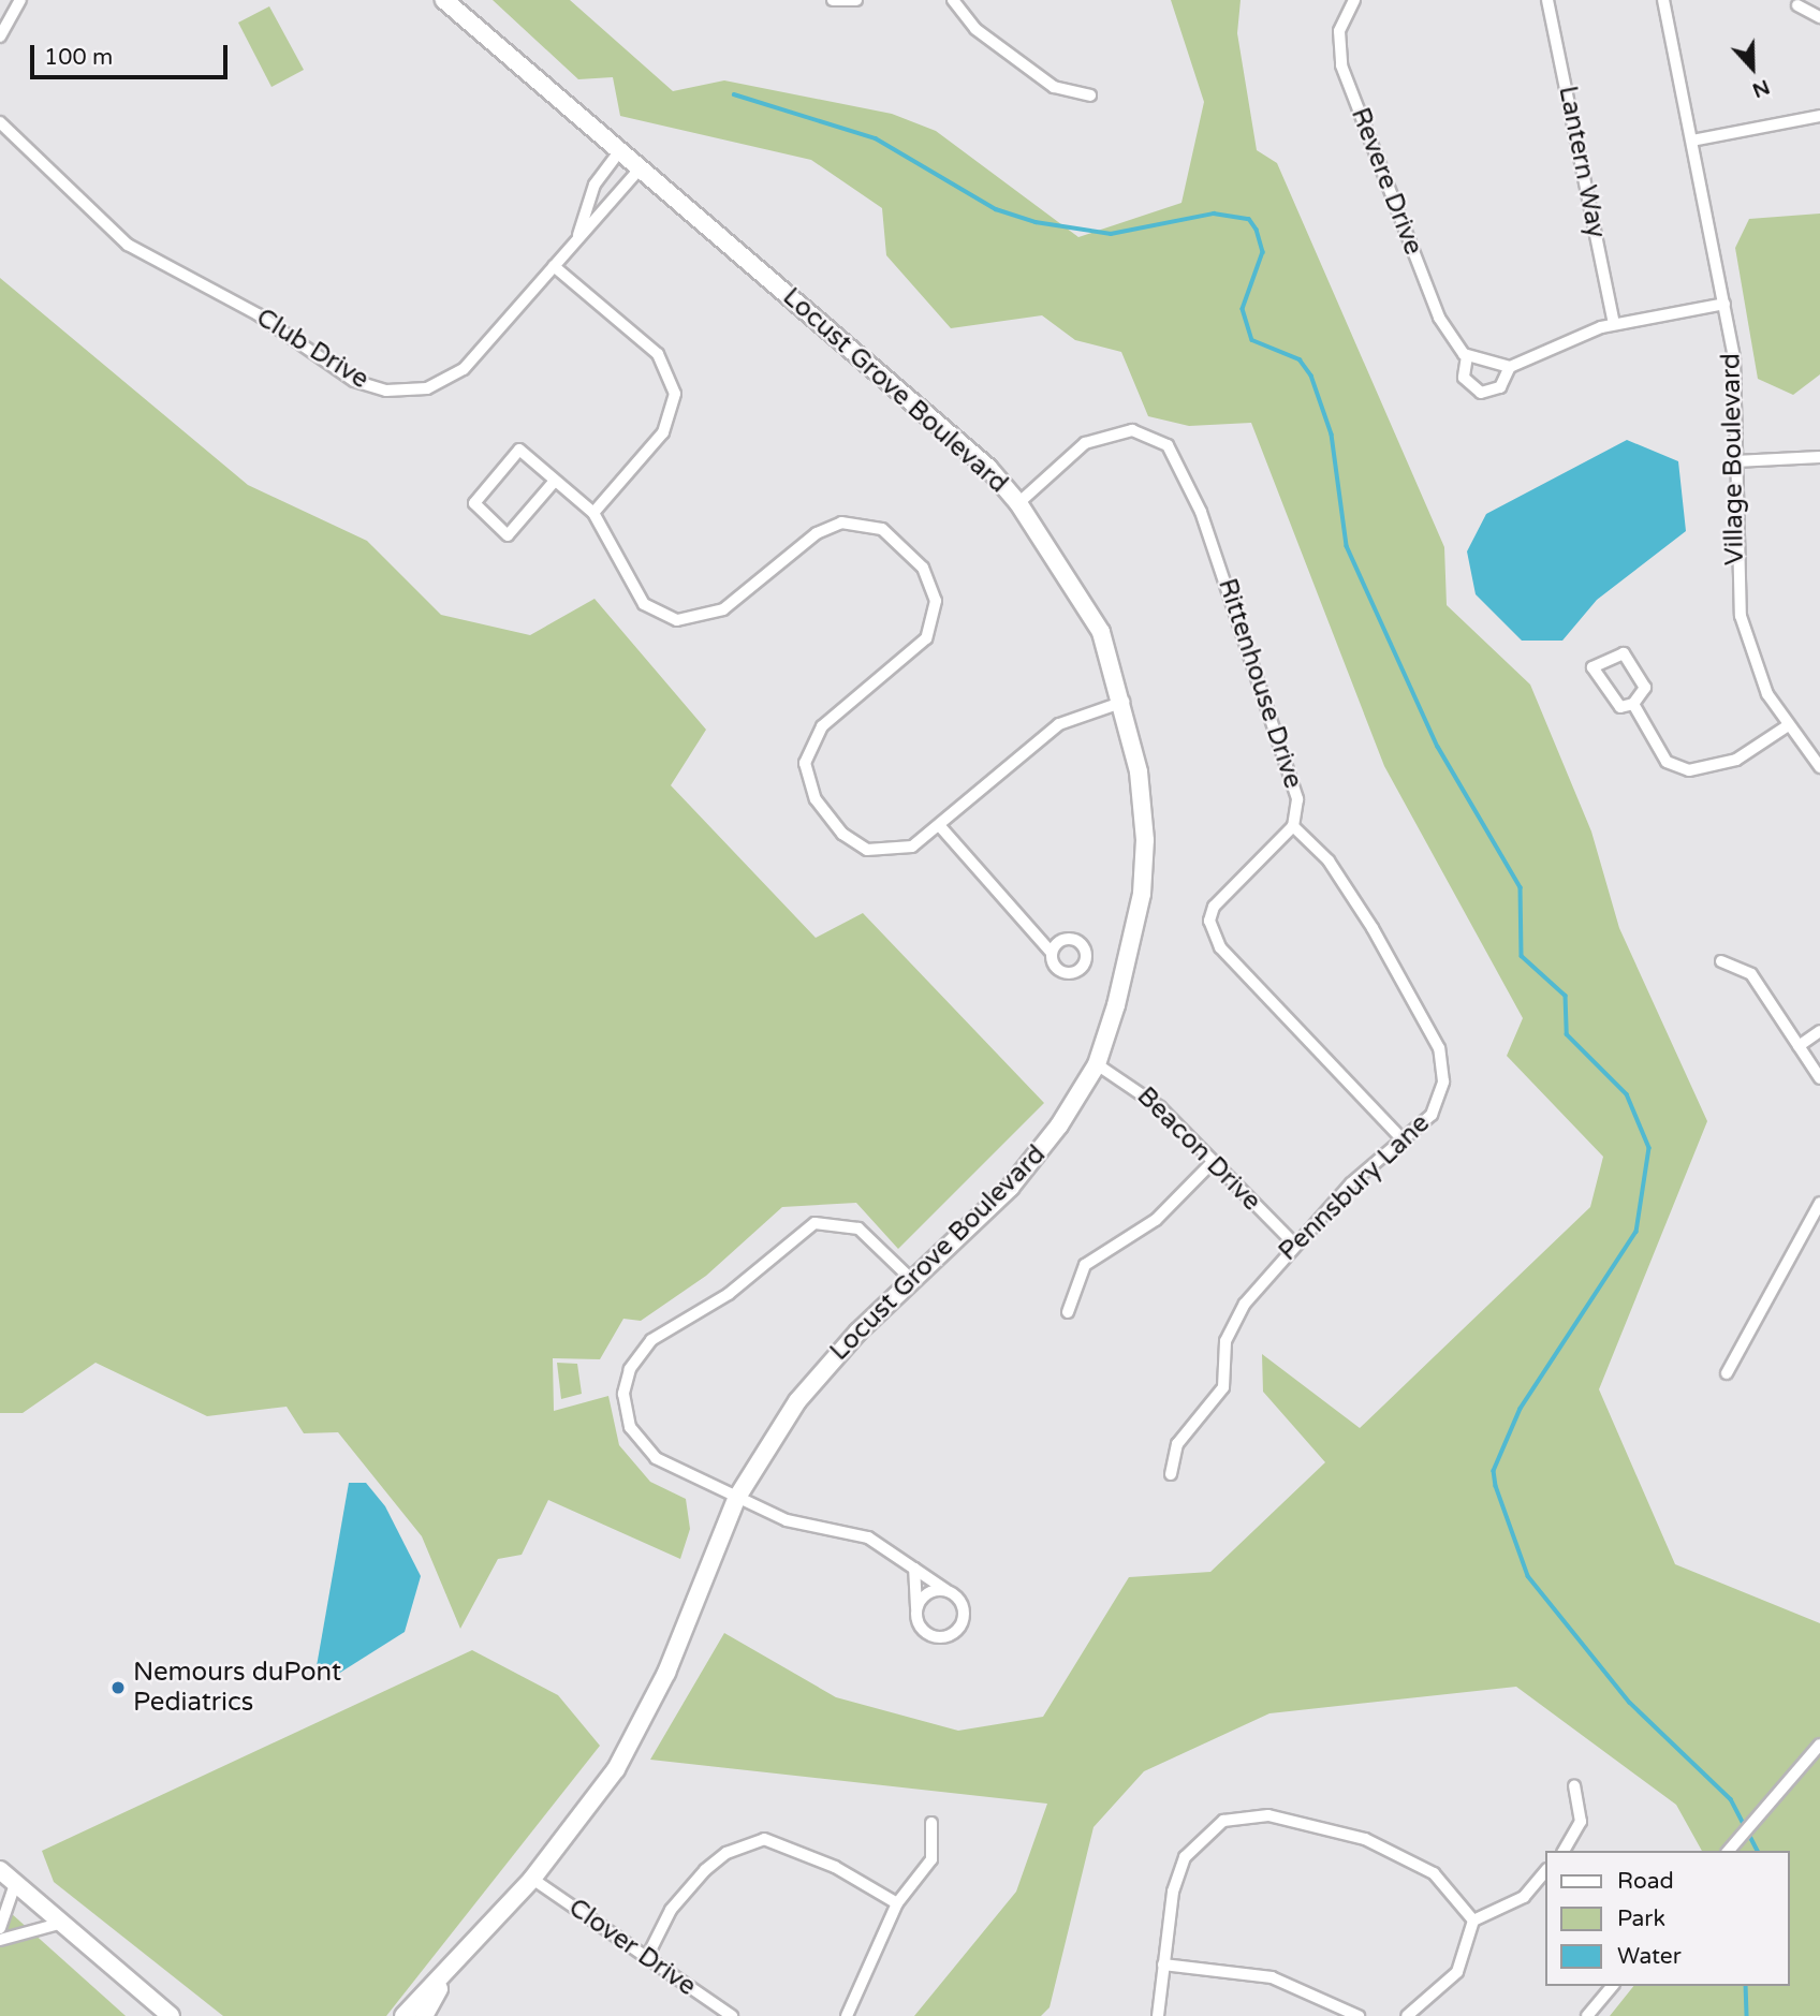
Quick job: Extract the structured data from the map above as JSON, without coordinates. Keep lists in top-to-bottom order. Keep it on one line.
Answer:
{"streets":{"street":["Lantern Way","Revere Drive","Club Drive","Locust Grove Boulevard","Village Boulevard","Rittenhouse Drive","Beacon Drive","Pennsbury Lane","Clover Drive"]},"crossings":[["Lantern Way","Revere Drive"],["Revere Drive","Village Boulevard"],["Club Drive","Locust Grove Boulevard"],["Locust Grove Boulevard","Rittenhouse Drive"],["Locust Grove Boulevard","Beacon Drive"],["Locust Grove Boulevard","Clover Drive"],["Rittenhouse Drive","Pennsbury Lane"],["Beacon Drive","Pennsbury Lane"]],"places":["Nemours duPont Pediatrics"],"legend":["Road","Park","Water"],"scale_bar":"100 m","north":"bottom"}
